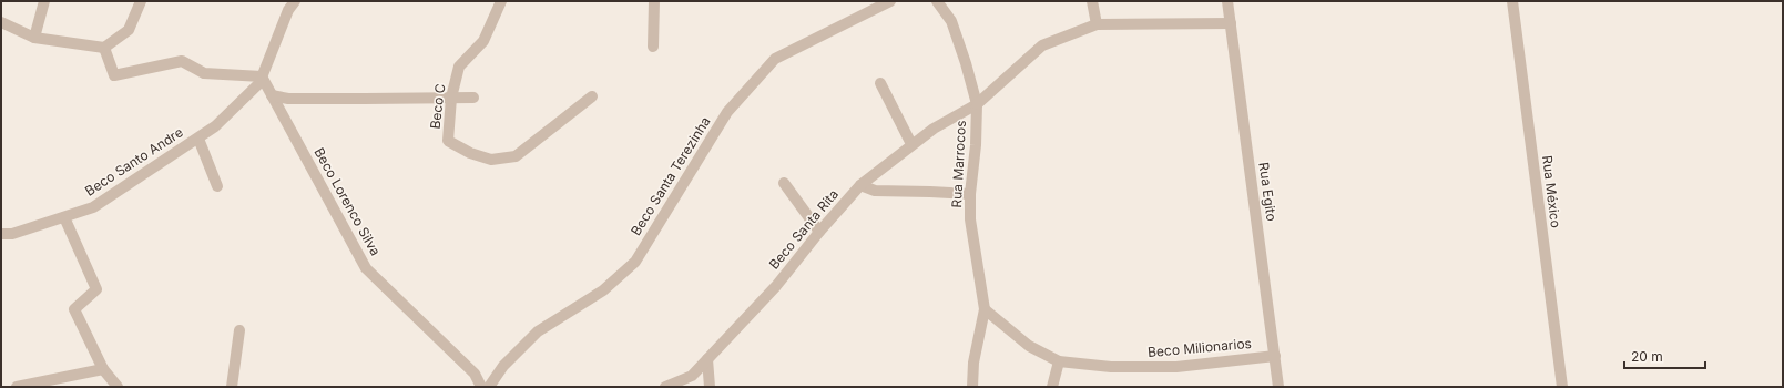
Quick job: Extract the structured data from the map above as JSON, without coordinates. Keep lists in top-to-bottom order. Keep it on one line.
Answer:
{"streets":{"street":["Beco C","Beco Santo Andre","Rua Marrocos","Beco Santa Terezinha","Rua Egito","Rua México","Beco Lorenco Silva","Beco Santa Rita","Beco Milionarios"]},"crossings":[["Beco Santo Andre","Beco Lorenco Silva"],["Rua Marrocos","Beco Santa Rita"],["Rua Marrocos","Beco Milionarios"],["Rua Egito","Beco Milionarios"]],"scale_bar":"20 m"}
